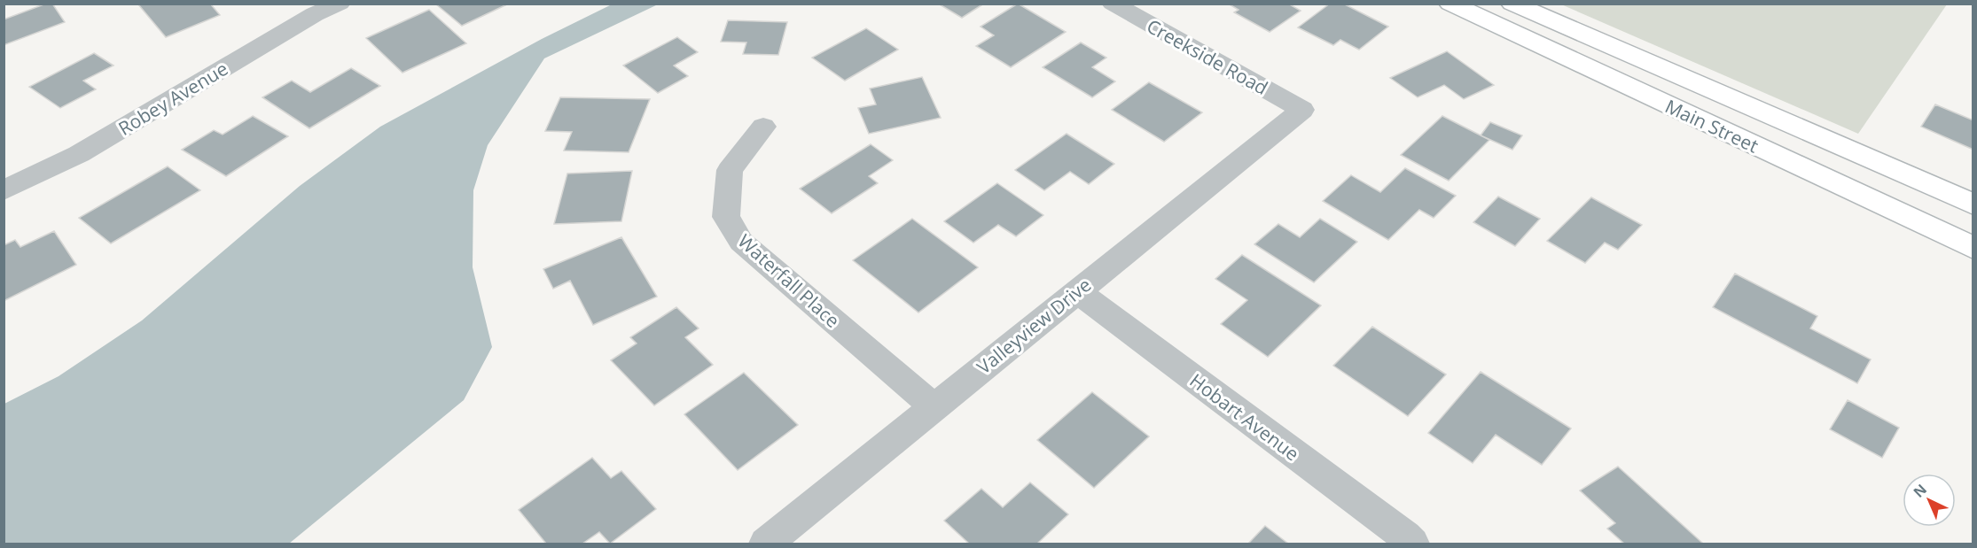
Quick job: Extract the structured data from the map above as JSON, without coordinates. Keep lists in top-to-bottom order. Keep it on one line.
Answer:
{"streets":{"main road":["Main Street"],"street":["Creekside Road","Robey Avenue","Waterfall Place","Valleyview Drive","Hobart Avenue"]},"crossings":[["Creekside Road","Valleyview Drive"],["Waterfall Place","Valleyview Drive"],["Valleyview Drive","Hobart Avenue"]],"north":"top left"}
